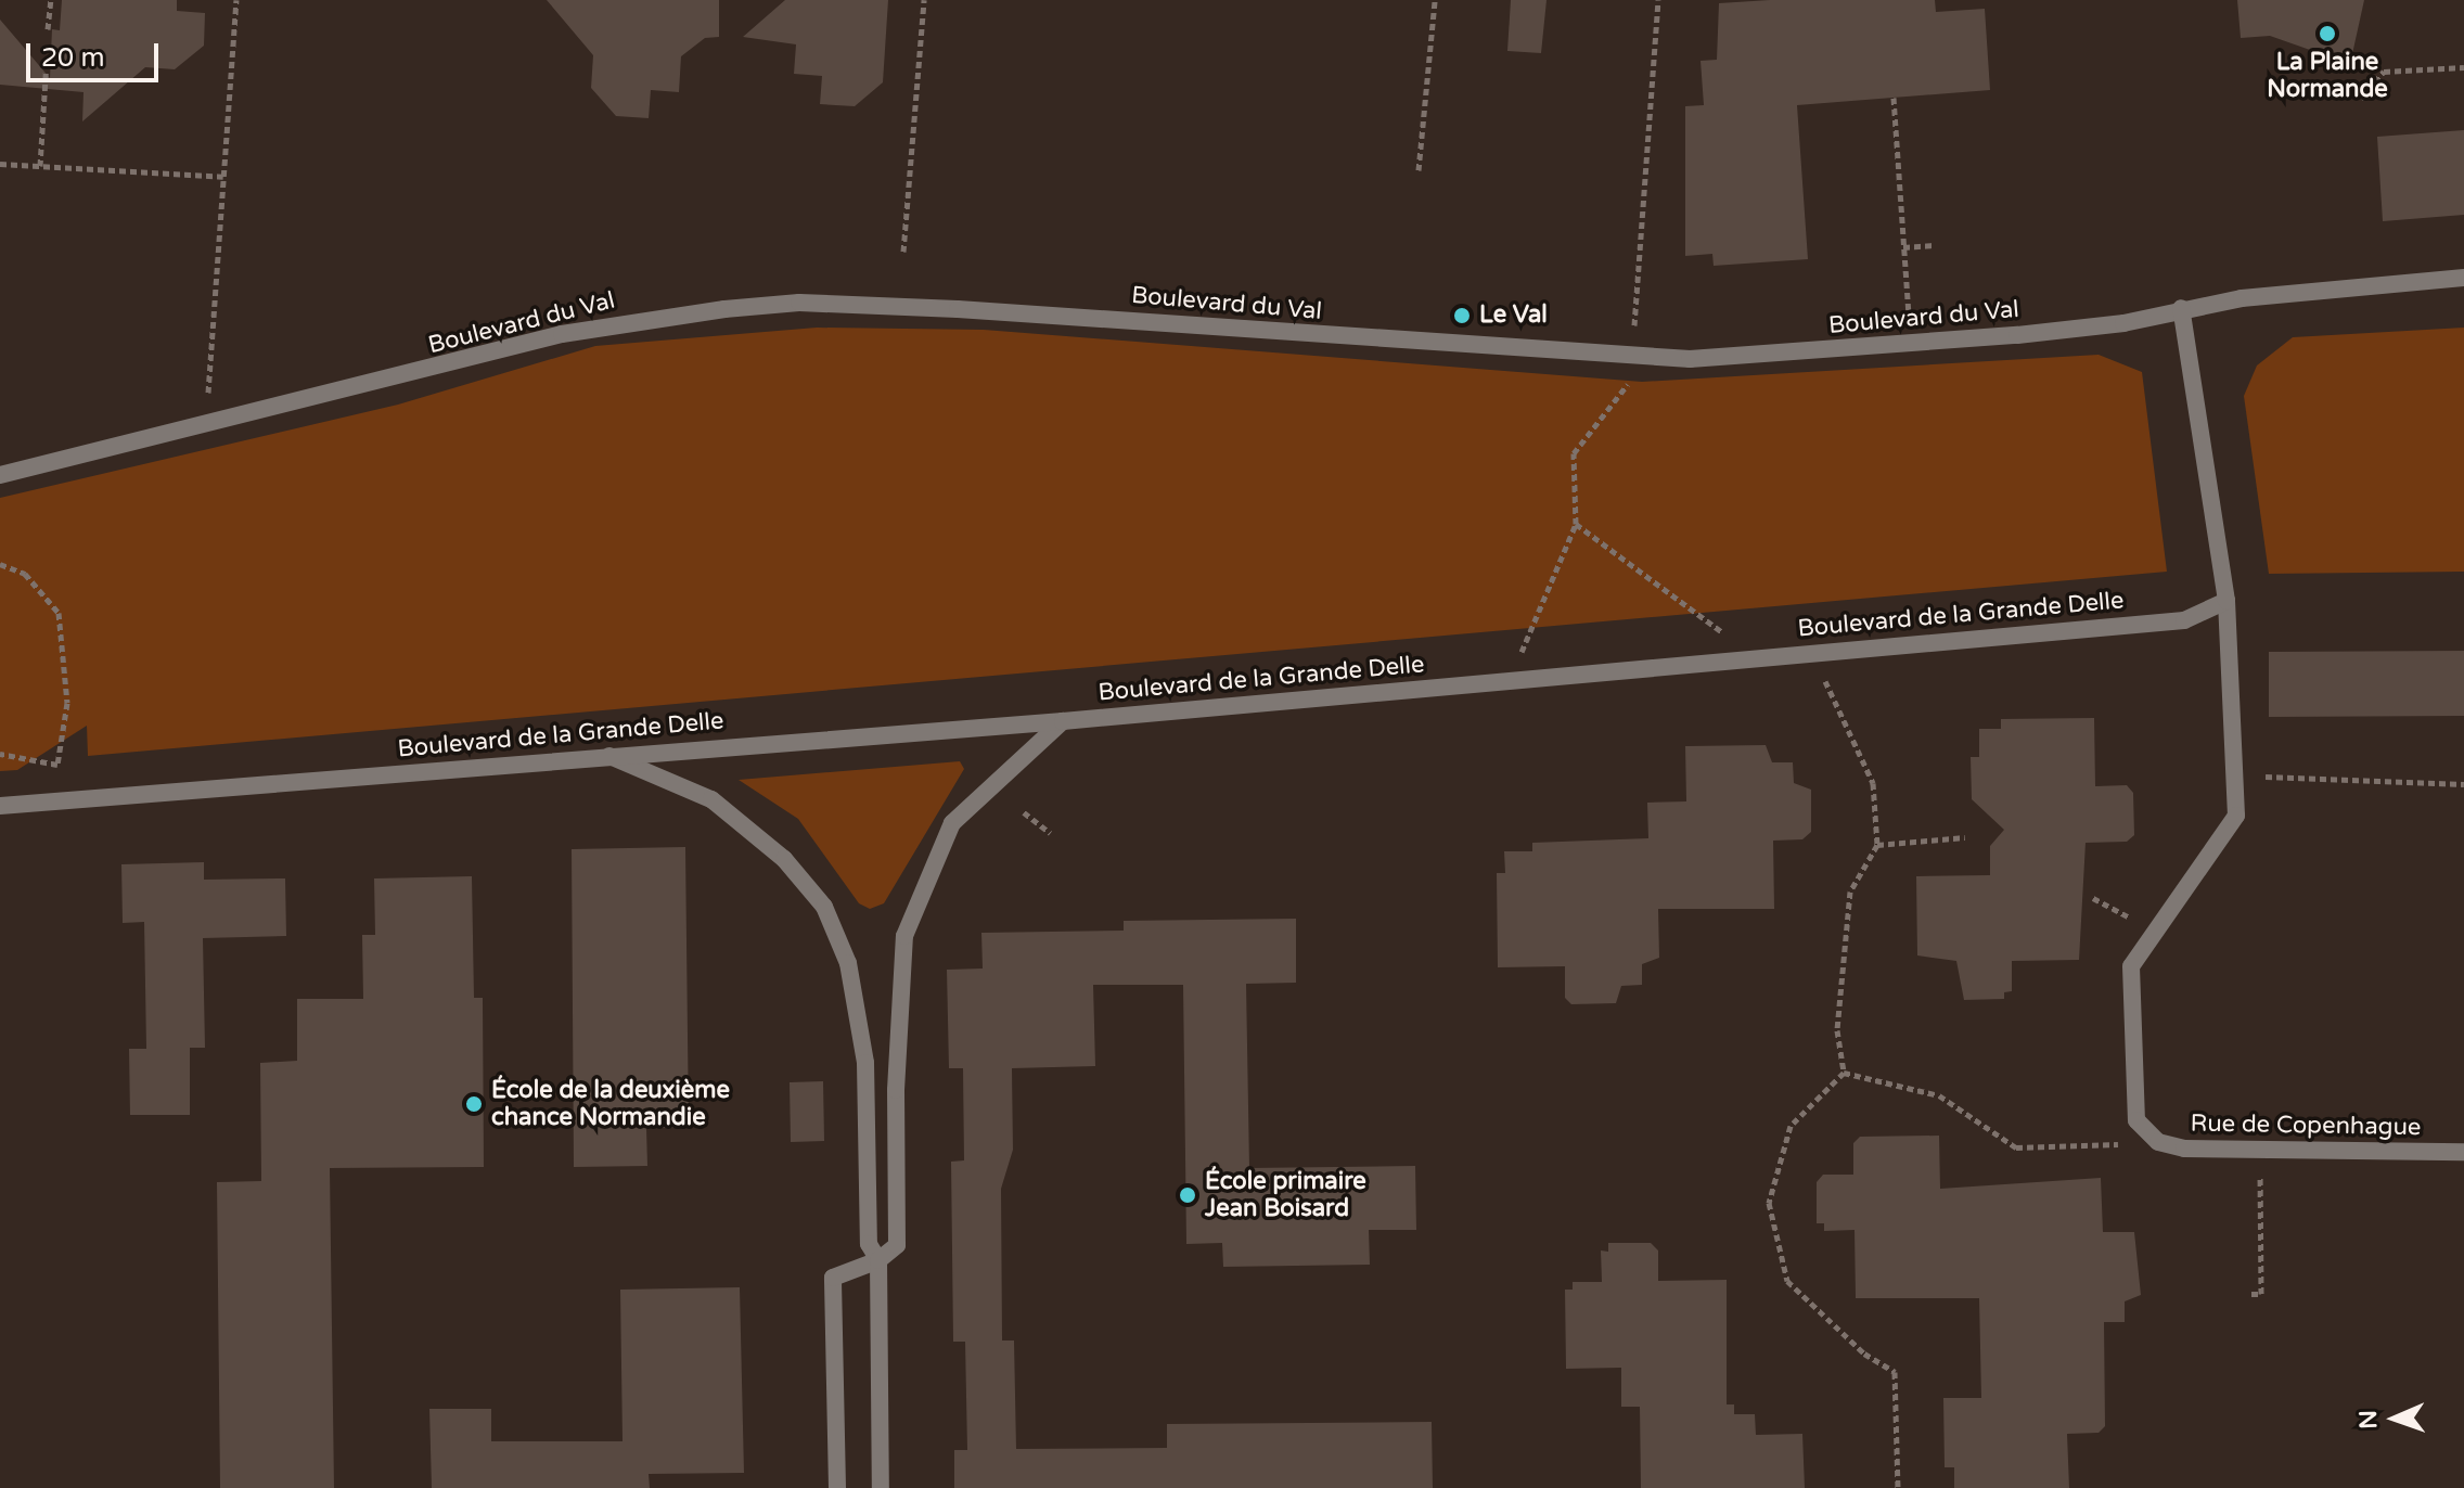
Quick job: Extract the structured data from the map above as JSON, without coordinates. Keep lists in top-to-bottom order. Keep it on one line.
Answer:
{"streets":{"street":["Boulevard du Val","Boulevard de la Grande Delle","Rue de Copenhague"]},"places":["La Plaine Normande","Le Val","École de la deuxième chance Normandie","École primaire Jean Boisard"],"scale_bar":"20 m","north":"left"}
